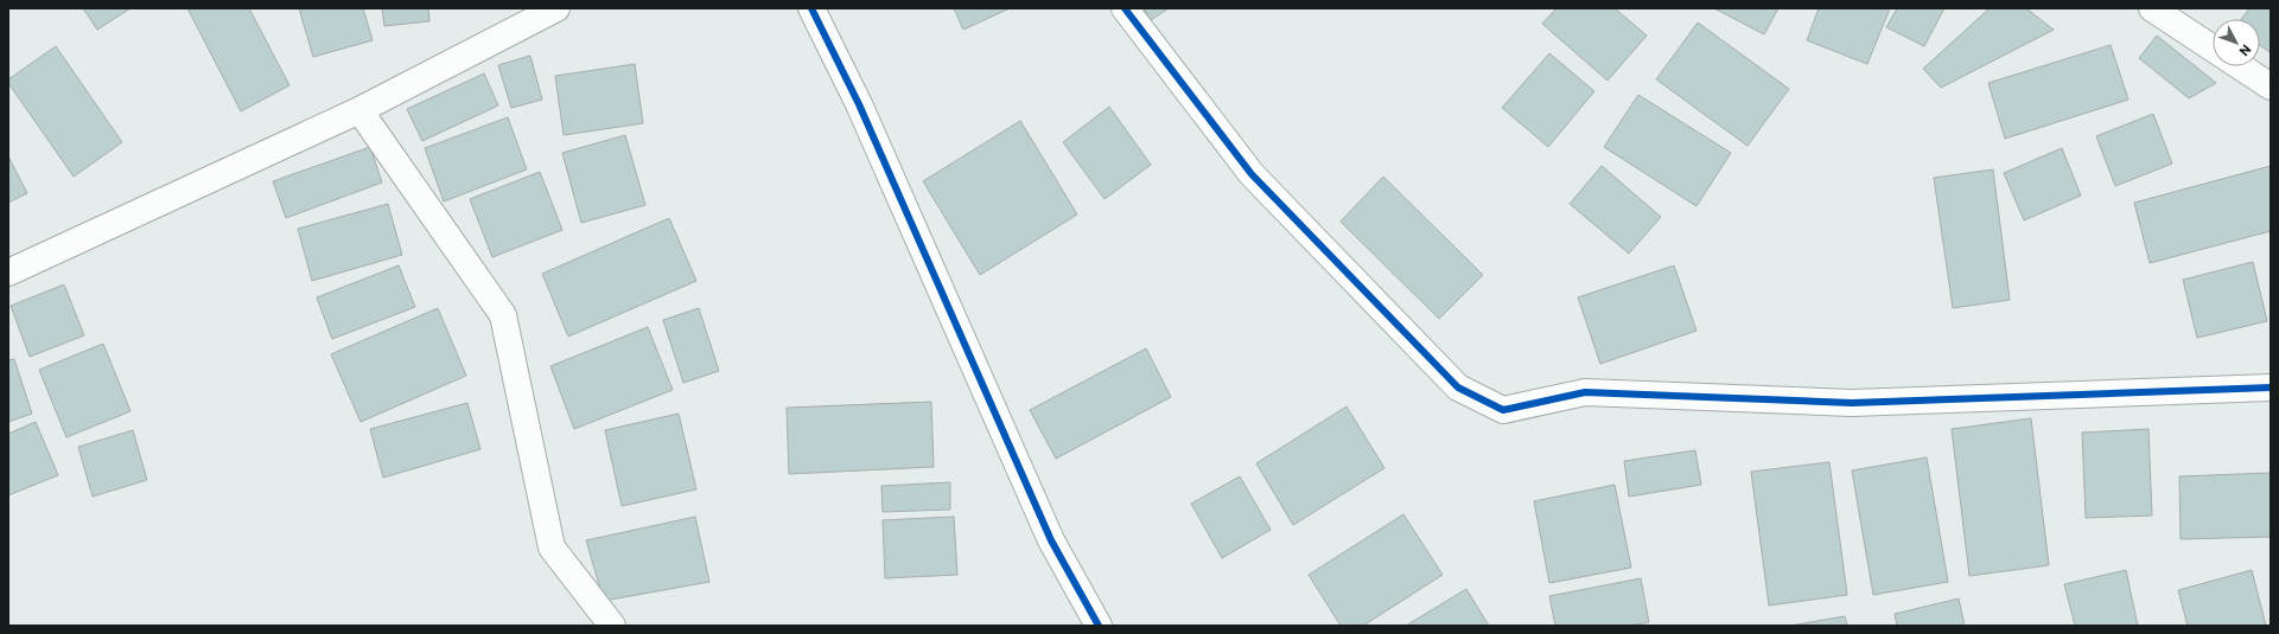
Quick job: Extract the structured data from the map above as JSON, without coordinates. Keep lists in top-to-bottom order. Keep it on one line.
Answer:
{"north":"bottom right"}
